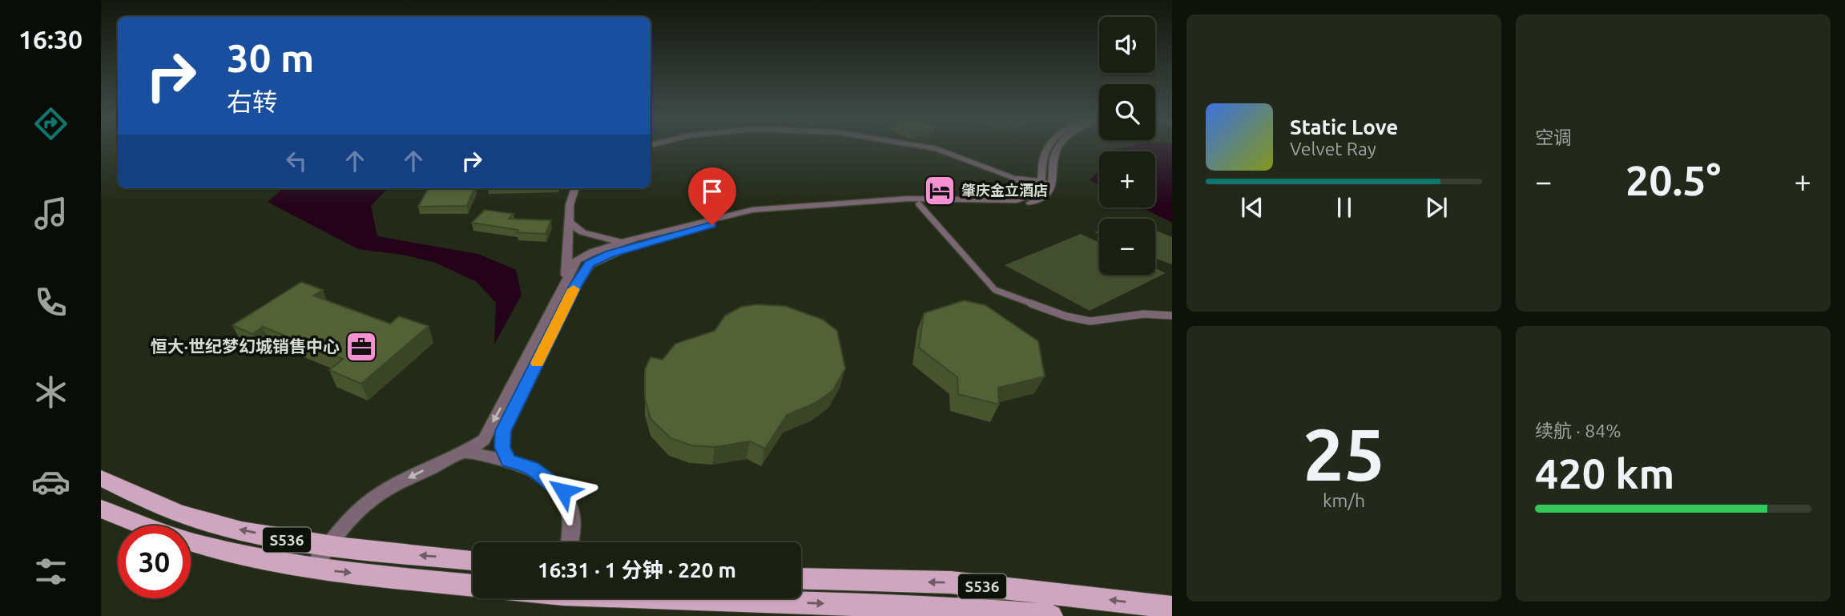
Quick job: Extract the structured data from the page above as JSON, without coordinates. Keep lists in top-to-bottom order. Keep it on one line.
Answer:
{"streets":{"main road":["S536"]},"places":{"hotel":["肇庆金立酒店"],"office":["恒大·世纪梦幻城销售中心"]},"page":{"tabs":"16:30","tile":["空调",["25","km/h"],["续航 · 84%","420 km"]],"map_buttons":["+","−"],"turn":["30 m","右转"],"song":["Static Love","Velvet Ray"],"heat":["−","20.5°","+"],"limit":"30","trip":"16:31 · 1 分钟 · 220 m"}}
